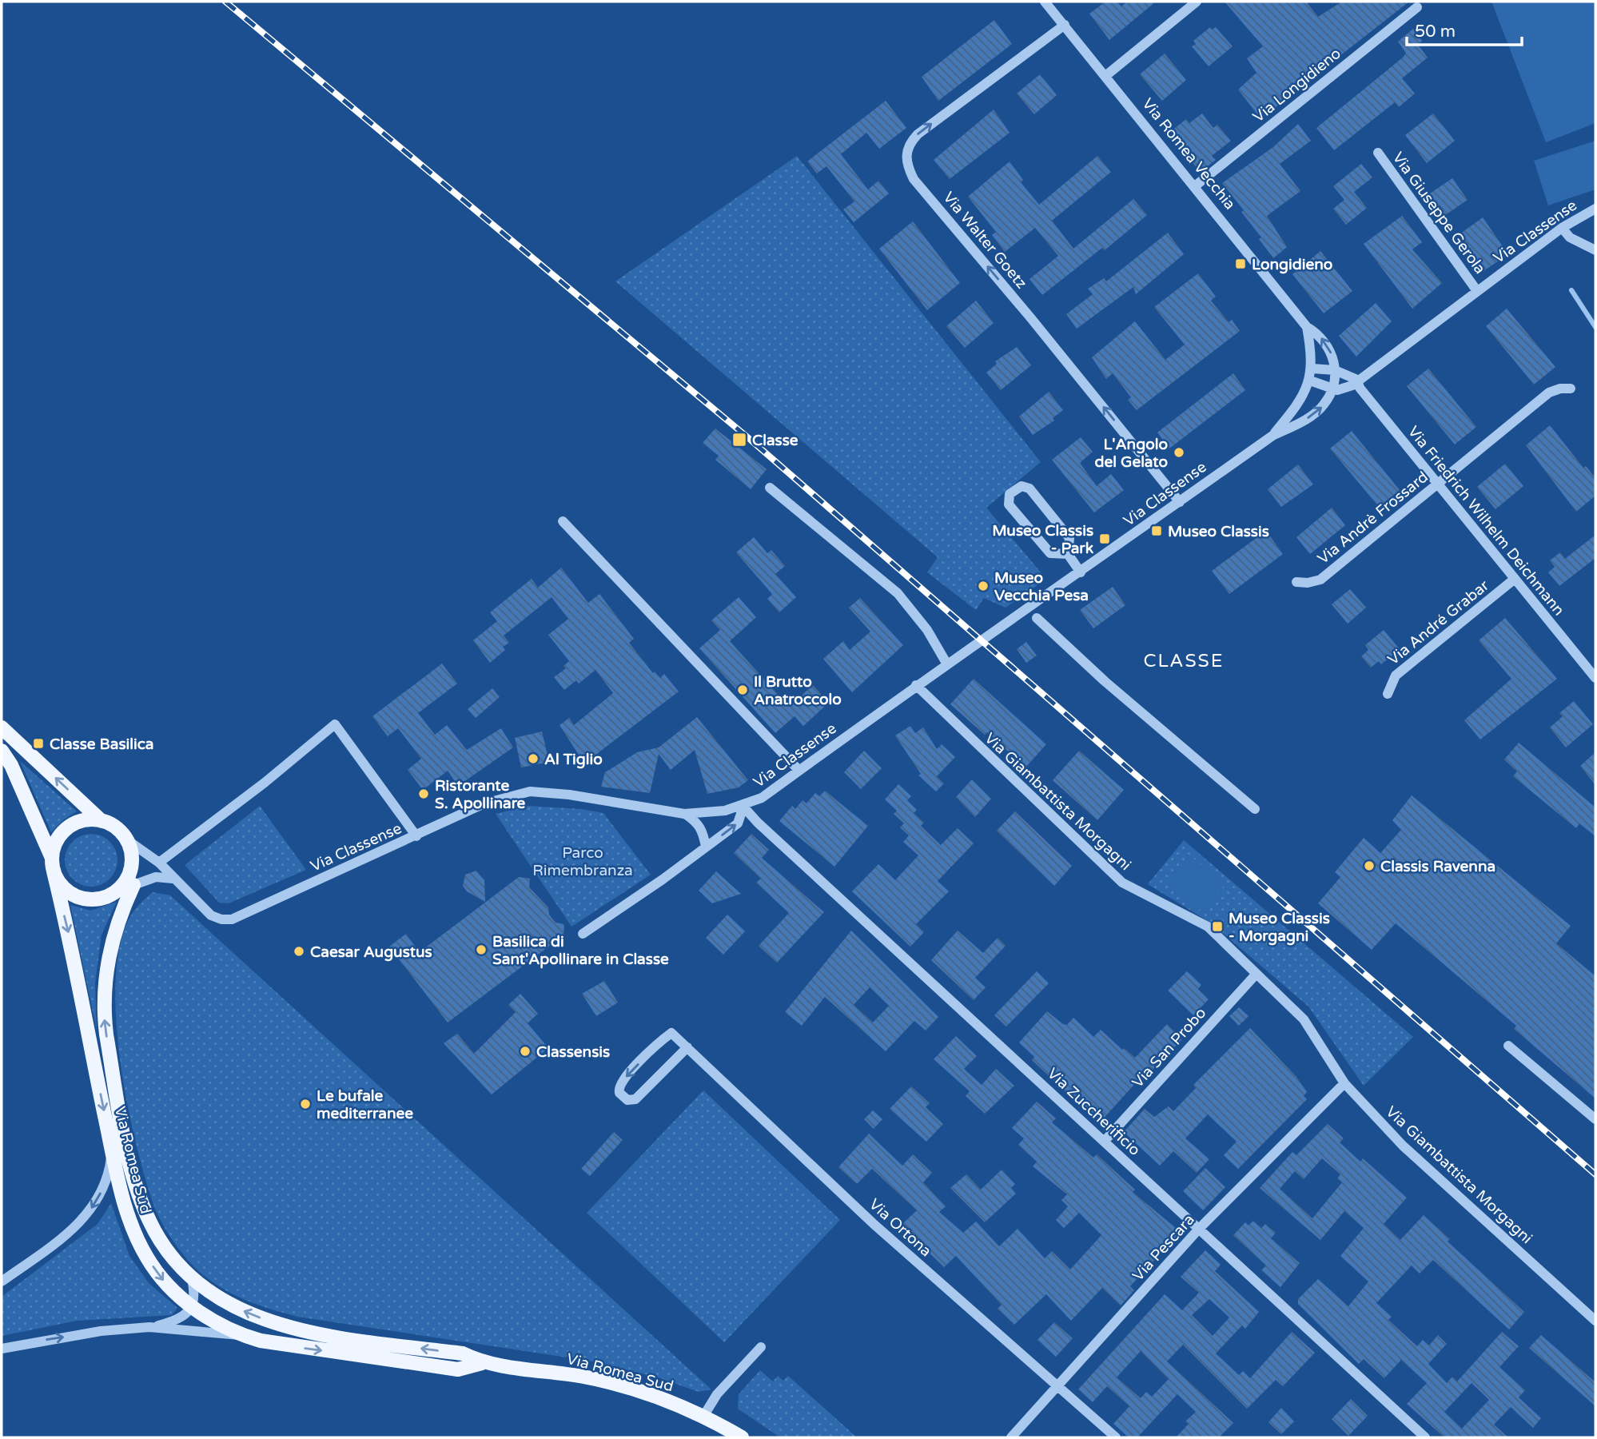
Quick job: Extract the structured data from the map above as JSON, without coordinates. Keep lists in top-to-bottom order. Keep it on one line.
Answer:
{"streets":{"main road":["Via Romea Sud"],"street":["Via Longidieno","Via Romea Vecchia","Via Giuseppe Gerola","Via Classense","Via Walter Goetz","Via Andrè Frossard","Via Friedrich Wilhelm Deichmann","Via André Grabar","Via Giambattista Morgagni","Via San Probo","Via Zuccherificio","Via Ortona","Via Pescara"]},"crossings":[["Via Longidieno","Via Romea Vecchia"],["Via Romea Vecchia","Via Classense"],["Via Romea Vecchia","Via Walter Goetz"],["Via Giuseppe Gerola","Via Classense"],["Via Classense","Via Walter Goetz"],["Via Classense","Via Friedrich Wilhelm Deichmann"],["Via Classense","Via Giambattista Morgagni"],["Via Classense","Via Zuccherificio"],["Via Classense","Via Romea Sud"],["Via Andrè Frossard","Via Friedrich Wilhelm Deichmann"],["Via Friedrich Wilhelm Deichmann","Via André Grabar"],["Via Giambattista Morgagni","Via San Probo"],["Via Giambattista Morgagni","Via Pescara"],["Via San Probo","Via Zuccherificio"],["Via Zuccherificio","Via Pescara"],["Via Ortona","Via Pescara"]],"districts":["CLASSE"],"parks":["Parco Rimembranza"],"places":{"transit":["Longidieno","Classe","Museo Classis","Museo Classis - Park","Classe Basilica","Museo Classis - Morgagni"],"other":["L'Angolo del Gelato","Museo Vecchia Pesa","Il Brutto Anatroccolo","Al Tiglio","Ristorante S. Apollinare","Classis Ravenna","Basilica di Sant'Apollinare in Classe","Caesar Augustus","Classensis","Le bufale mediterranee"]},"scale_bar":"50 m"}
